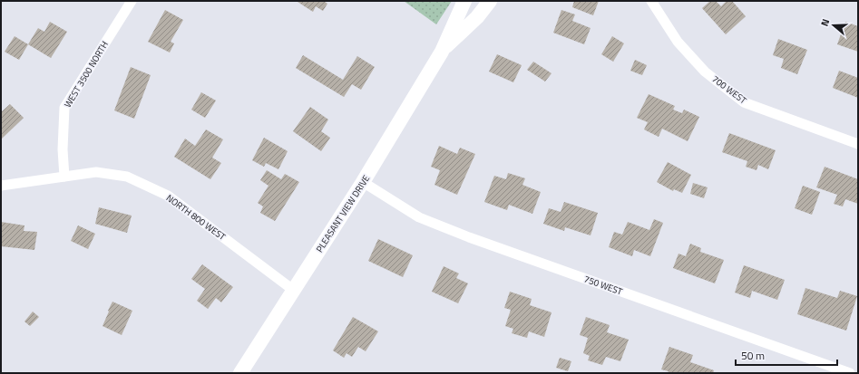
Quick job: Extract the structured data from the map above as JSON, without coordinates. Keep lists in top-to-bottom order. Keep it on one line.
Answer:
{"streets":{"main road":["PLEASANT VIEW DRIVE"],"street":["WEST 3500 NORTH","700 WEST","NORTH 800 WEST","750 WEST"]},"crossings":[["WEST 3500 NORTH","NORTH 800 WEST"],["PLEASANT VIEW DRIVE","NORTH 800 WEST"],["PLEASANT VIEW DRIVE","750 WEST"]],"scale_bar":"50 m","north":"left"}
